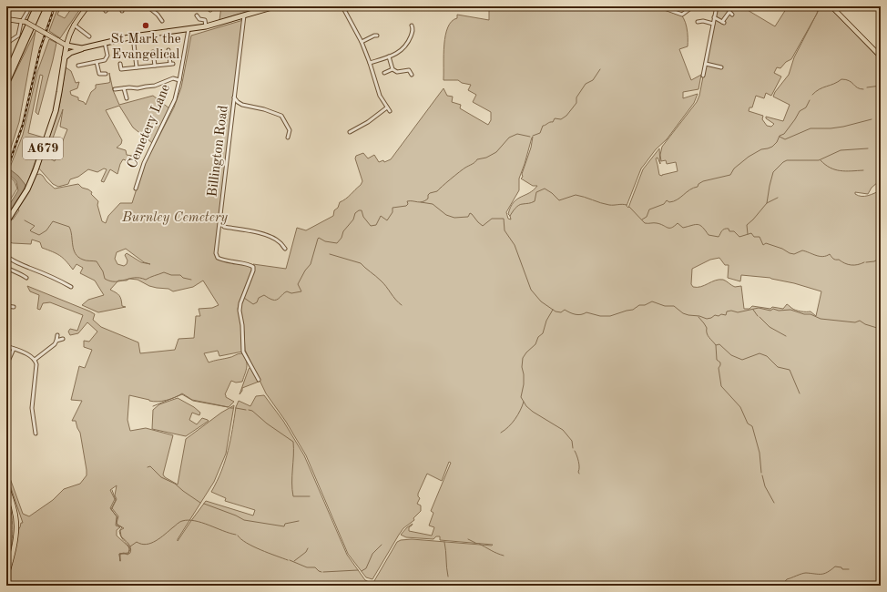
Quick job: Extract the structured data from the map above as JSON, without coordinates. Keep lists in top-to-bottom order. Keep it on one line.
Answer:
{"streets":{"highway":["A679"],"street":["Cemetery Lane","Billington Road"]},"parks":["Burnley Cemetery"],"places":["St Mark the Evangelical"]}
